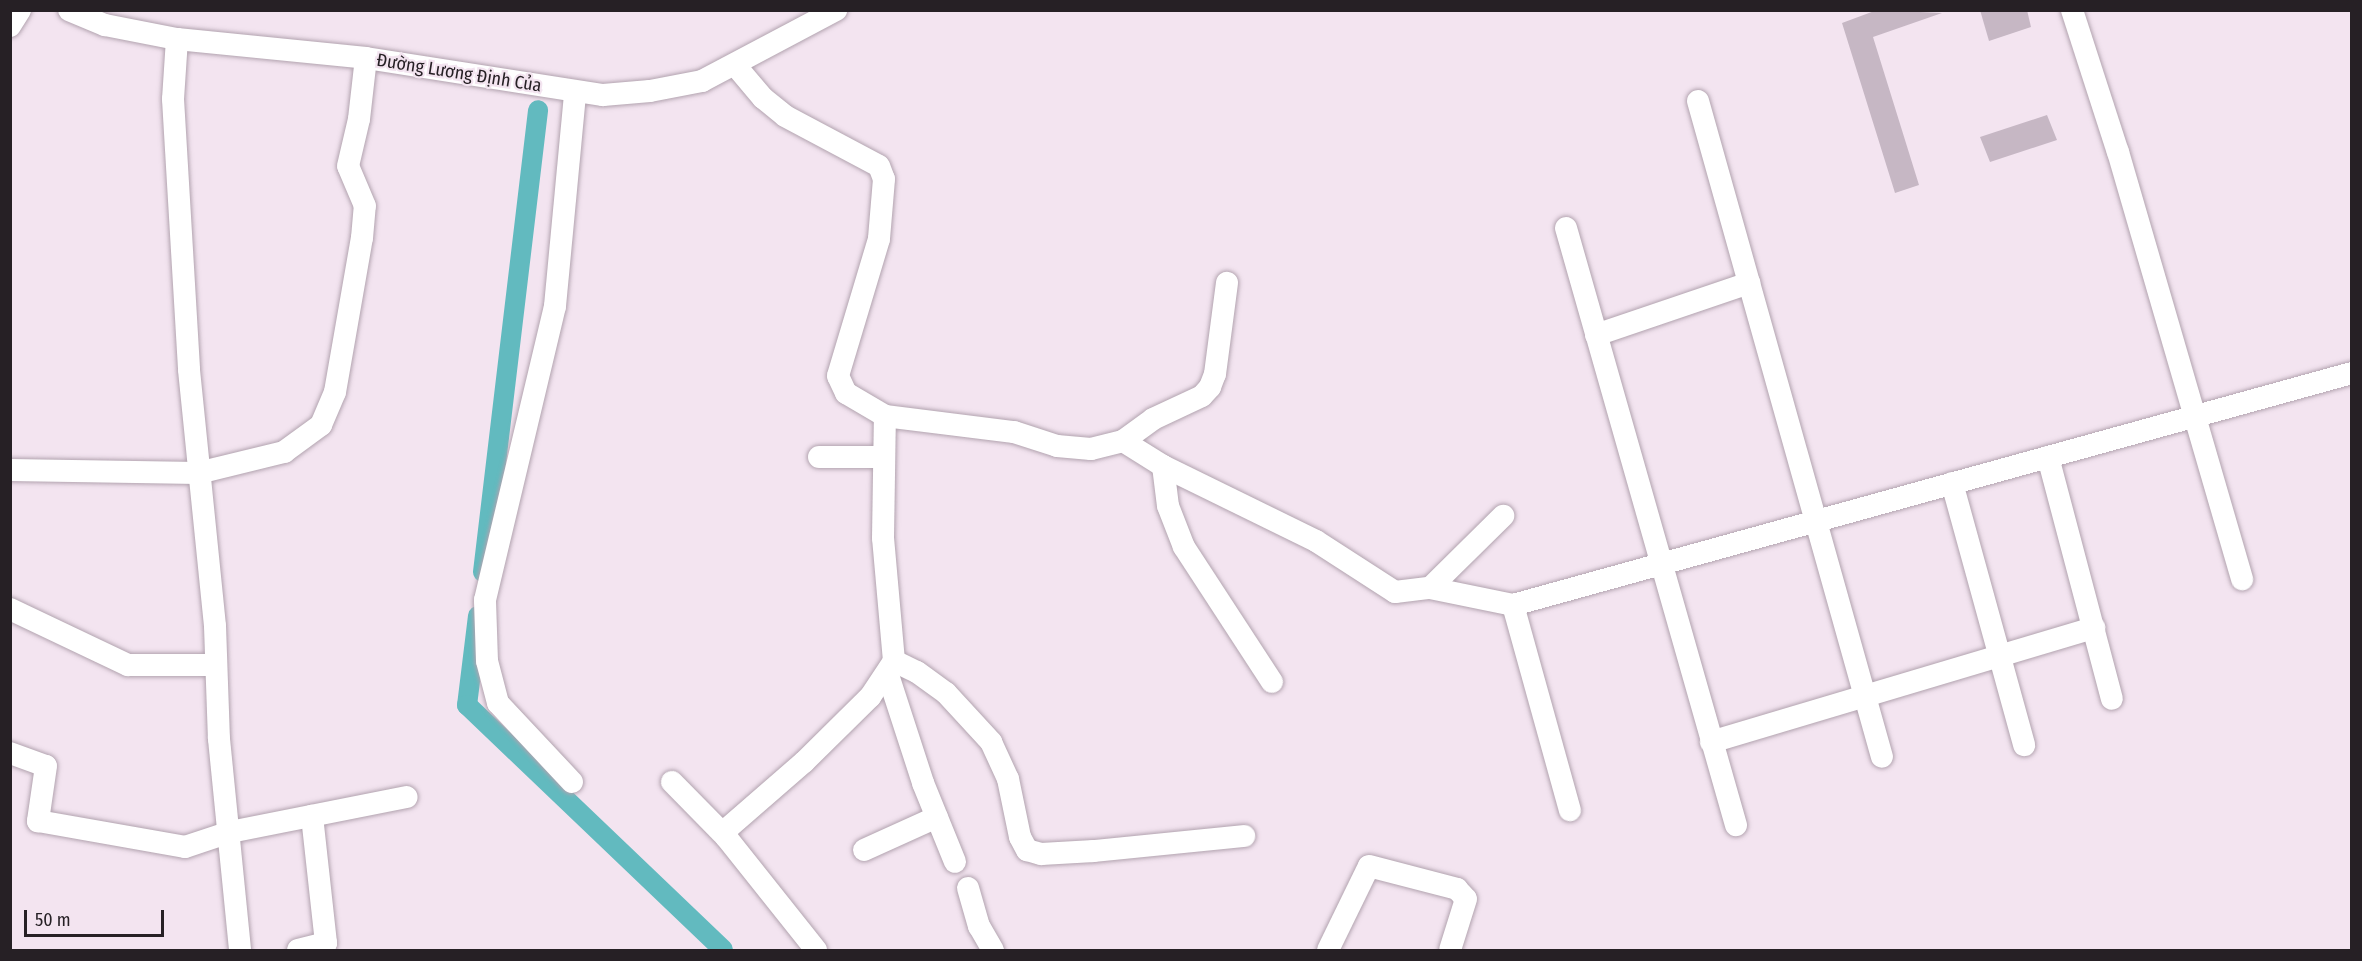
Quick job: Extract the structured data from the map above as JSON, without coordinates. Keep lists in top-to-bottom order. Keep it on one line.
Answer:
{"streets":{"street":["Đường Lương Định Của"]},"scale_bar":"50 m"}
